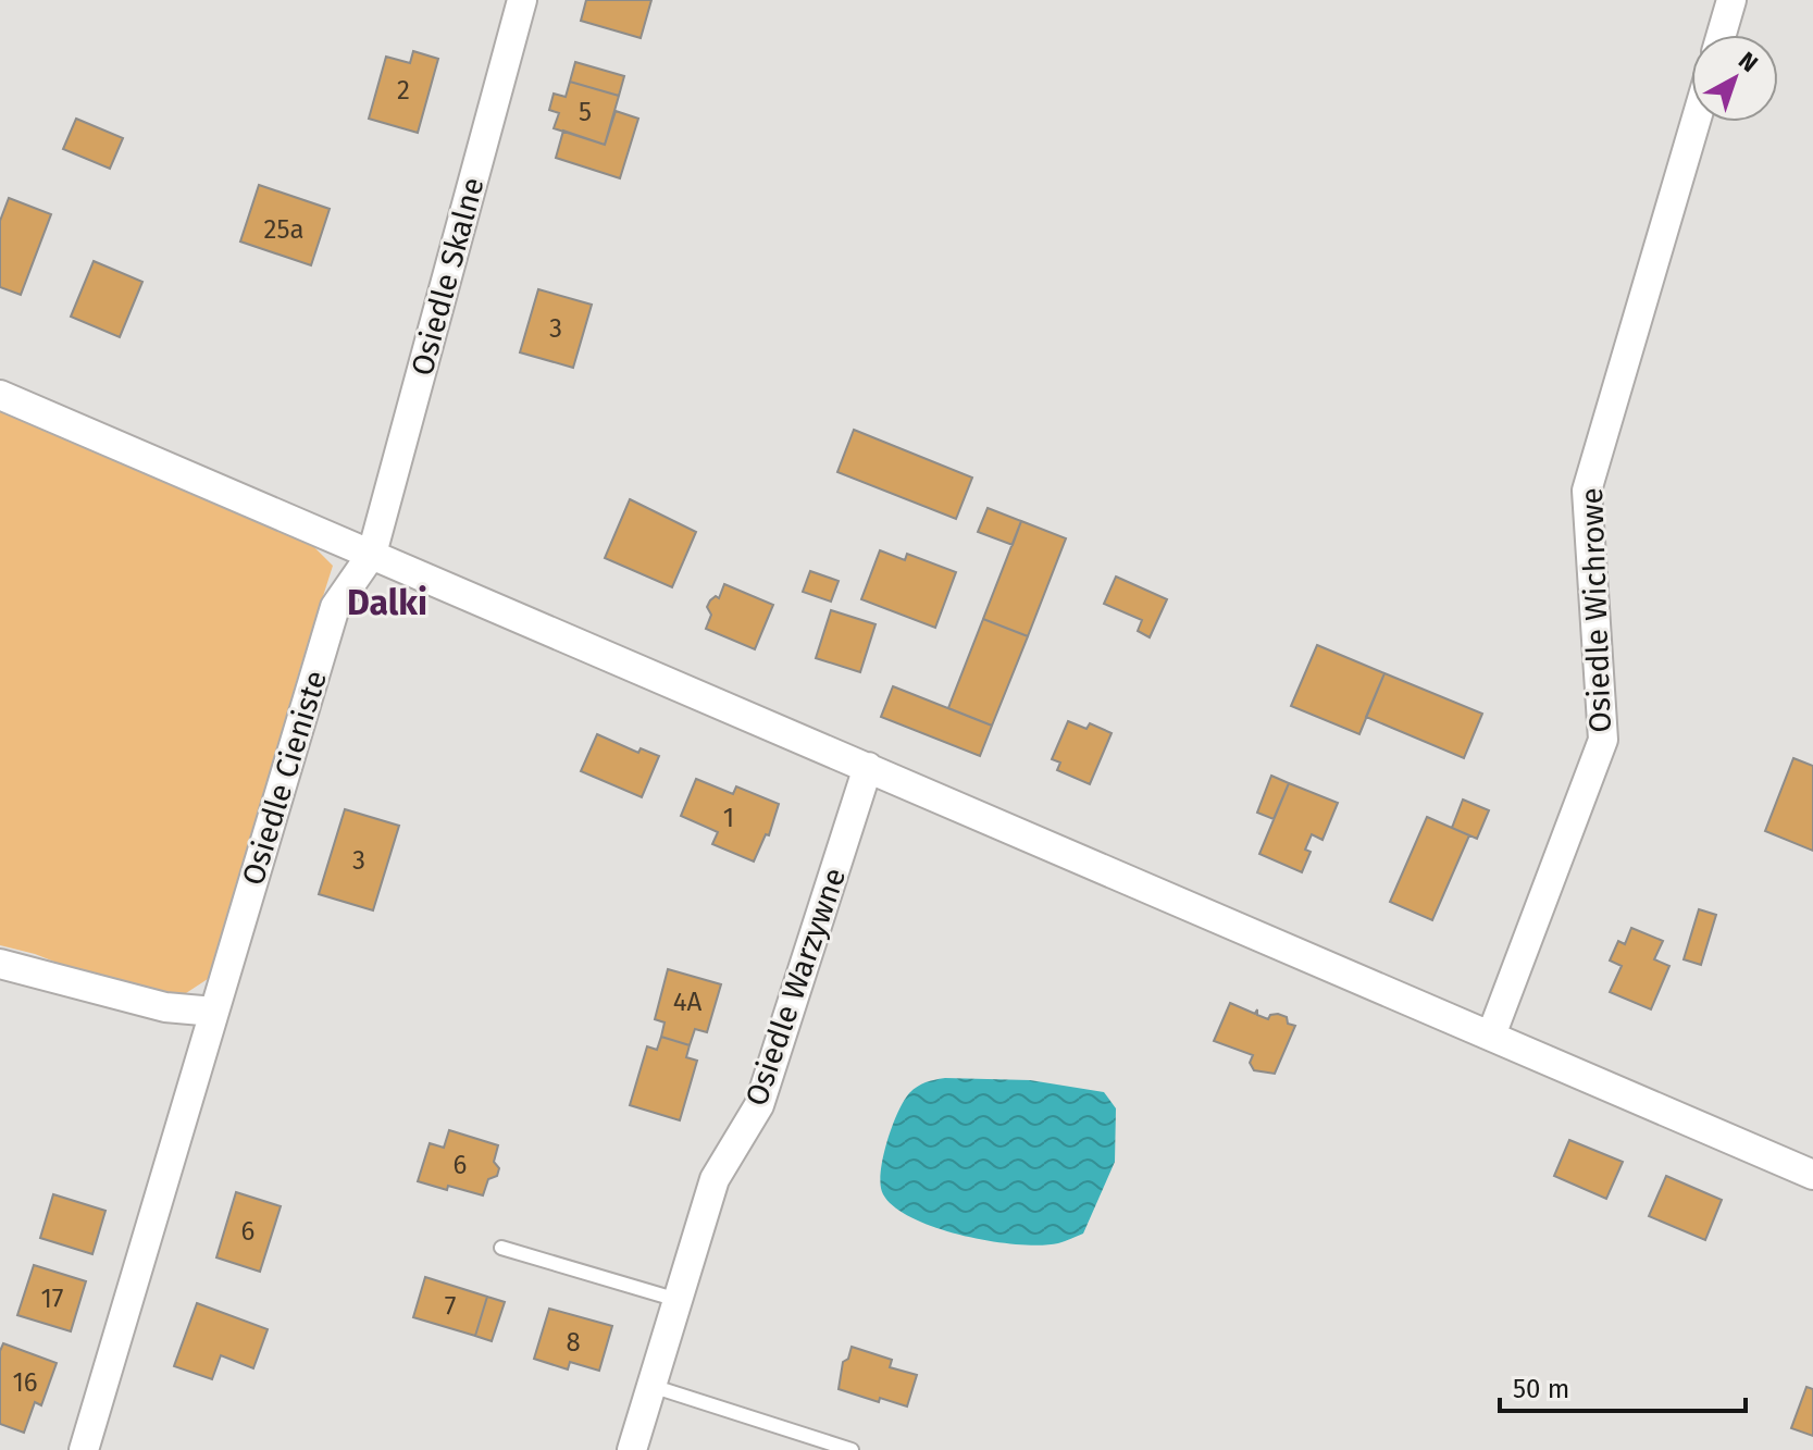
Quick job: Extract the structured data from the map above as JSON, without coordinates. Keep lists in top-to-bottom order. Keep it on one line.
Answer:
{"streets":{"street":["Osiedle Skalne","Osiedle Wichrowe","Osiedle Cieniste","Osiedle Warzywne"]},"crossings":[["Osiedle Skalne","Osiedle Cieniste"]],"districts":["Dalki"],"house_numbers":["2","5","25a","3","1","3","4A","6","6","17","7","8","16"],"scale_bar":"50 m","north":"top right"}
